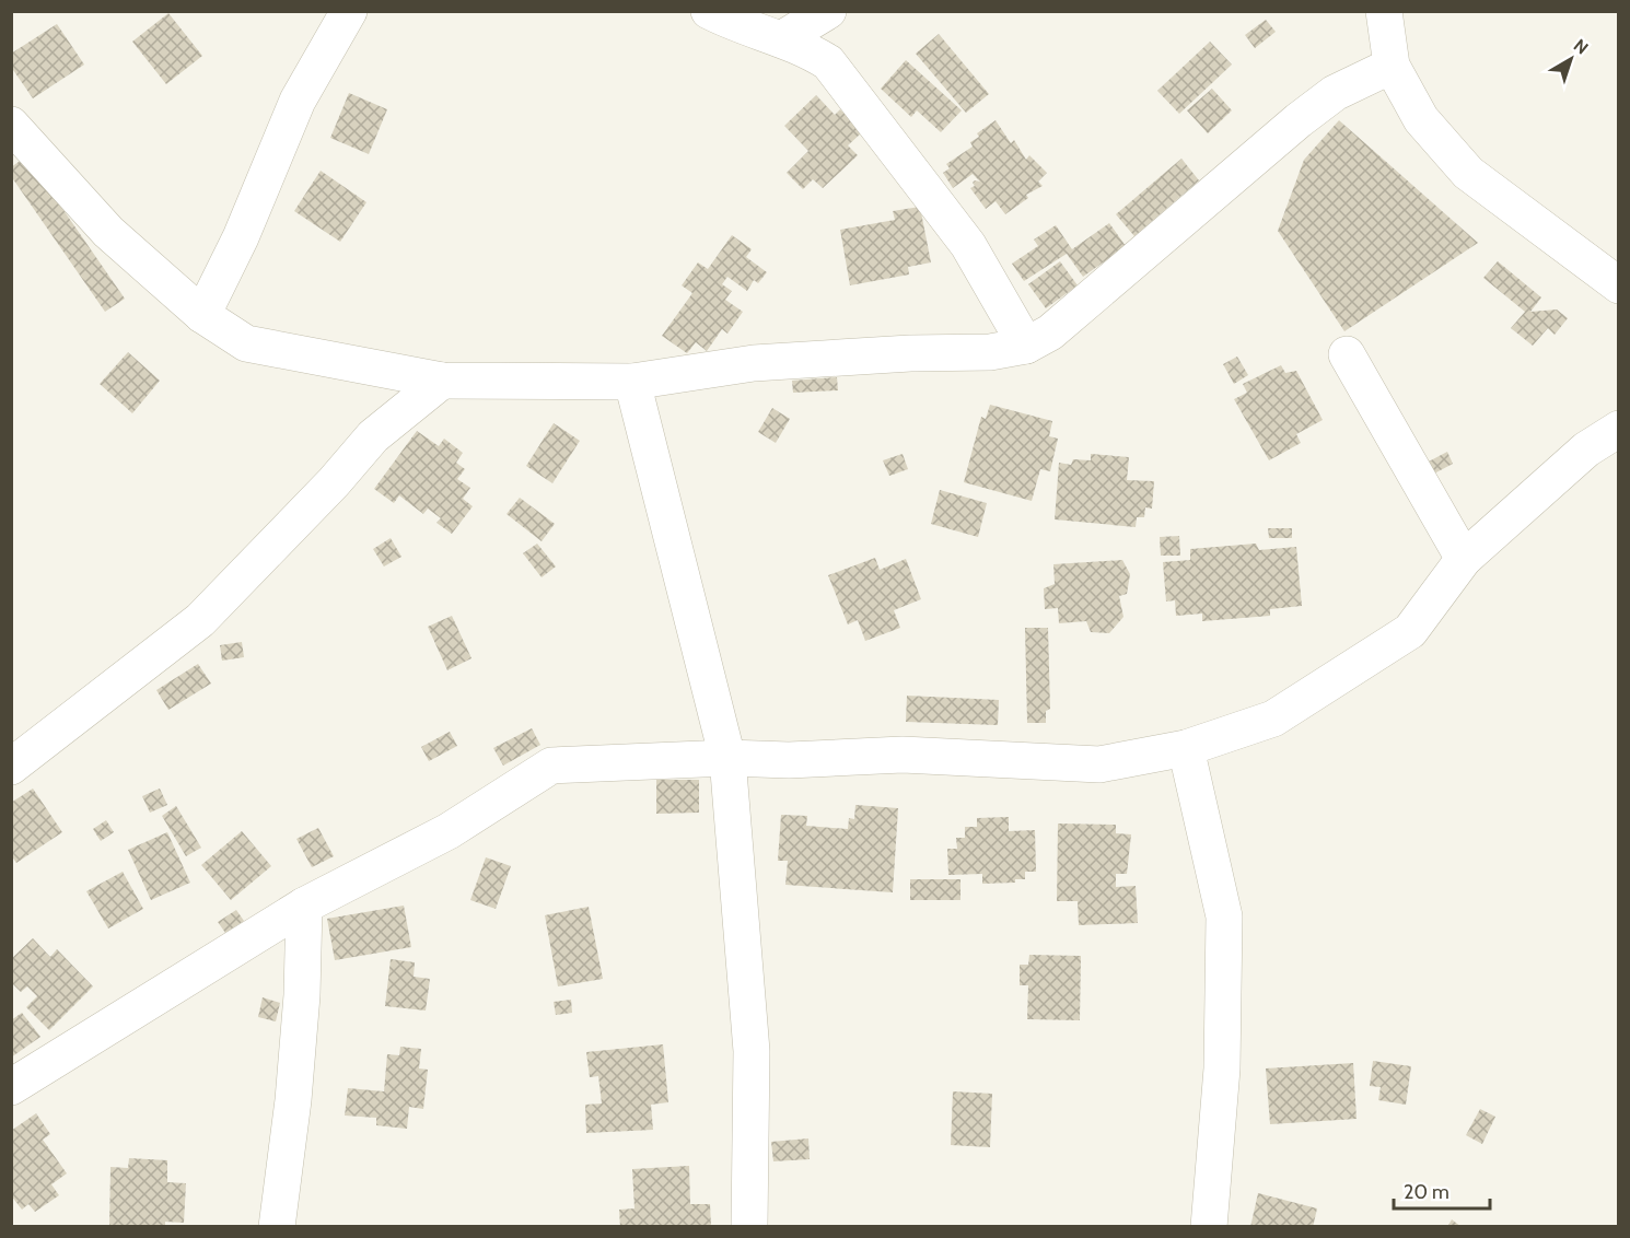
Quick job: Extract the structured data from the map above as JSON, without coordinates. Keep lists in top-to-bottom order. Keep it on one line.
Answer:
{"scale_bar":"20 m","north":"top right"}
